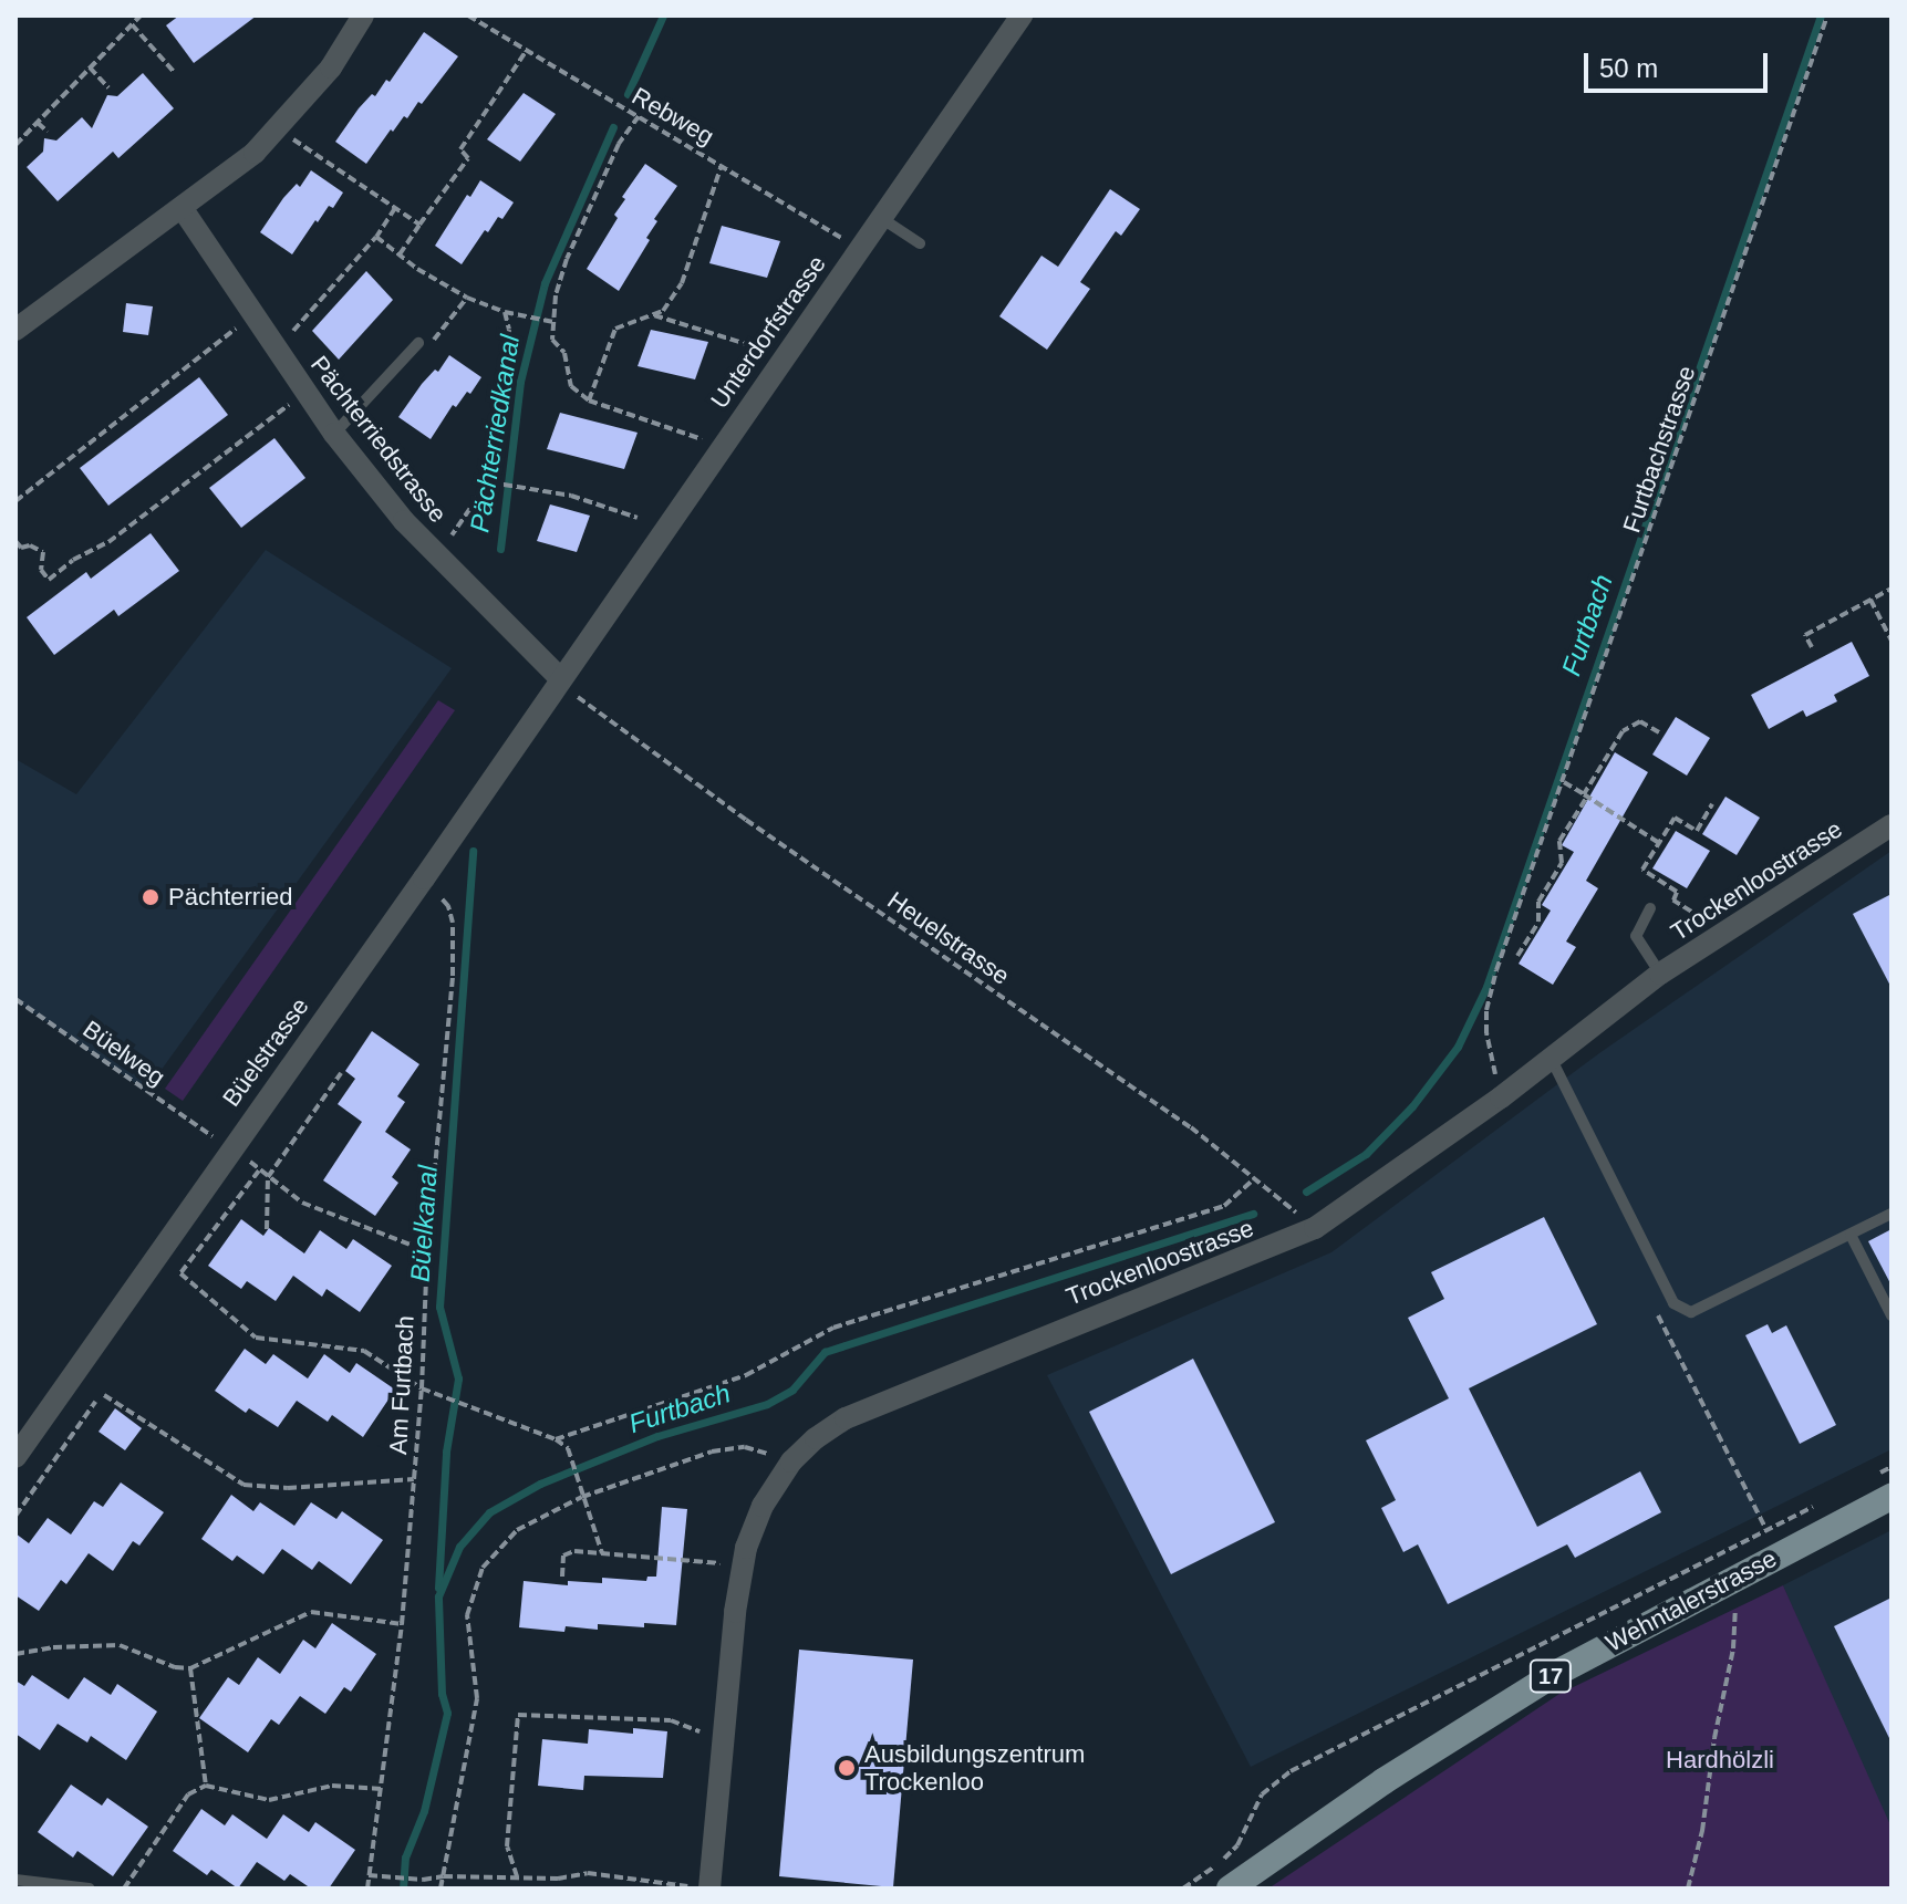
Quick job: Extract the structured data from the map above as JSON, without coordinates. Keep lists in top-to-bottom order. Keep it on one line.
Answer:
{"streets":{"main road":["Wehntalerstrasse","17"],"street":["Unterdorfstrasse","Pächterriedstrasse","Trockenloostrasse","Büelstrasse"],"path":["Rebweg","Furtbachstrasse","Heuelstrasse","Büelweg","Am Furtbach"]},"crossings":[["Rebweg","Unterdorfstrasse"],["Unterdorfstrasse","Pächterriedstrasse"],["Unterdorfstrasse","Heuelstrasse"],["Unterdorfstrasse","Büelstrasse"],["Pächterriedstrasse","Heuelstrasse"],["Pächterriedstrasse","Büelstrasse"],["Furtbachstrasse","Trockenloostrasse"],["Trockenloostrasse","Heuelstrasse"],["Heuelstrasse","Büelstrasse"]],"water":["Pächterriedkanal","Furtbach","Büelkanal"],"parks":["Hardhölzli"],"places":["Pächterried","Ausbildungszentrum Trockenloo"],"scale_bar":"50 m"}
